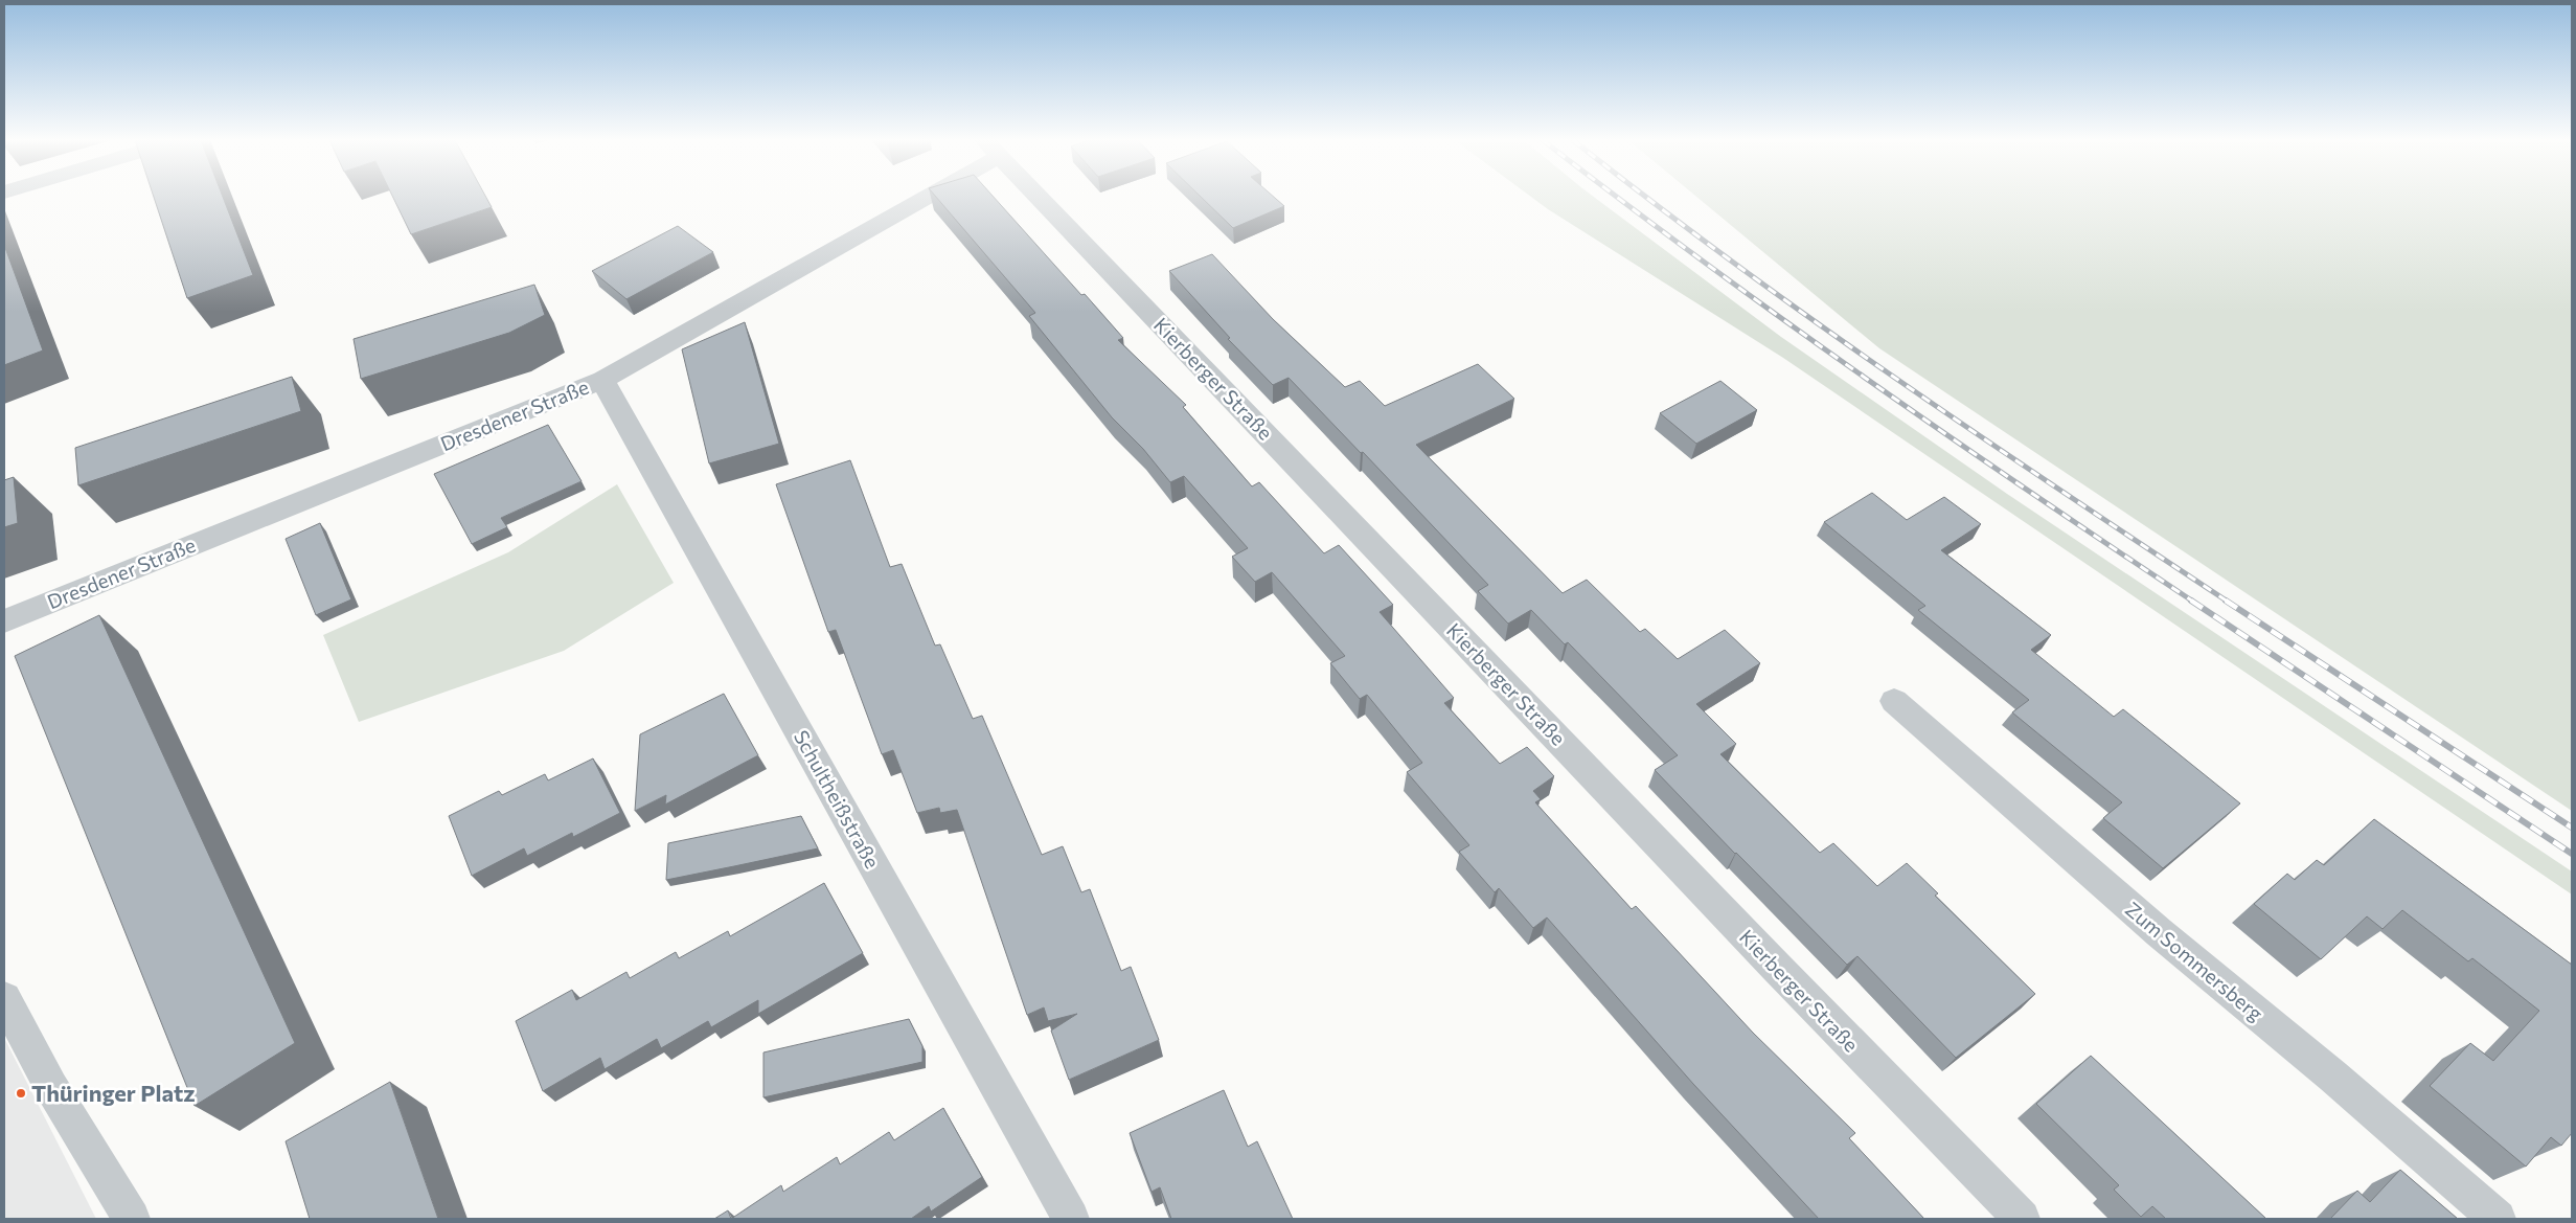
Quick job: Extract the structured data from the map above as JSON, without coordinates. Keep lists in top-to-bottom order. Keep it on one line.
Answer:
{"streets":{"street":["Kierberger Straße","Dresdener Straße","Schultheißstraße","Zum Sommersberg"]},"crossings":[["Dresdener Straße","Schultheißstraße"]],"places":["Thüringer Platz"]}
